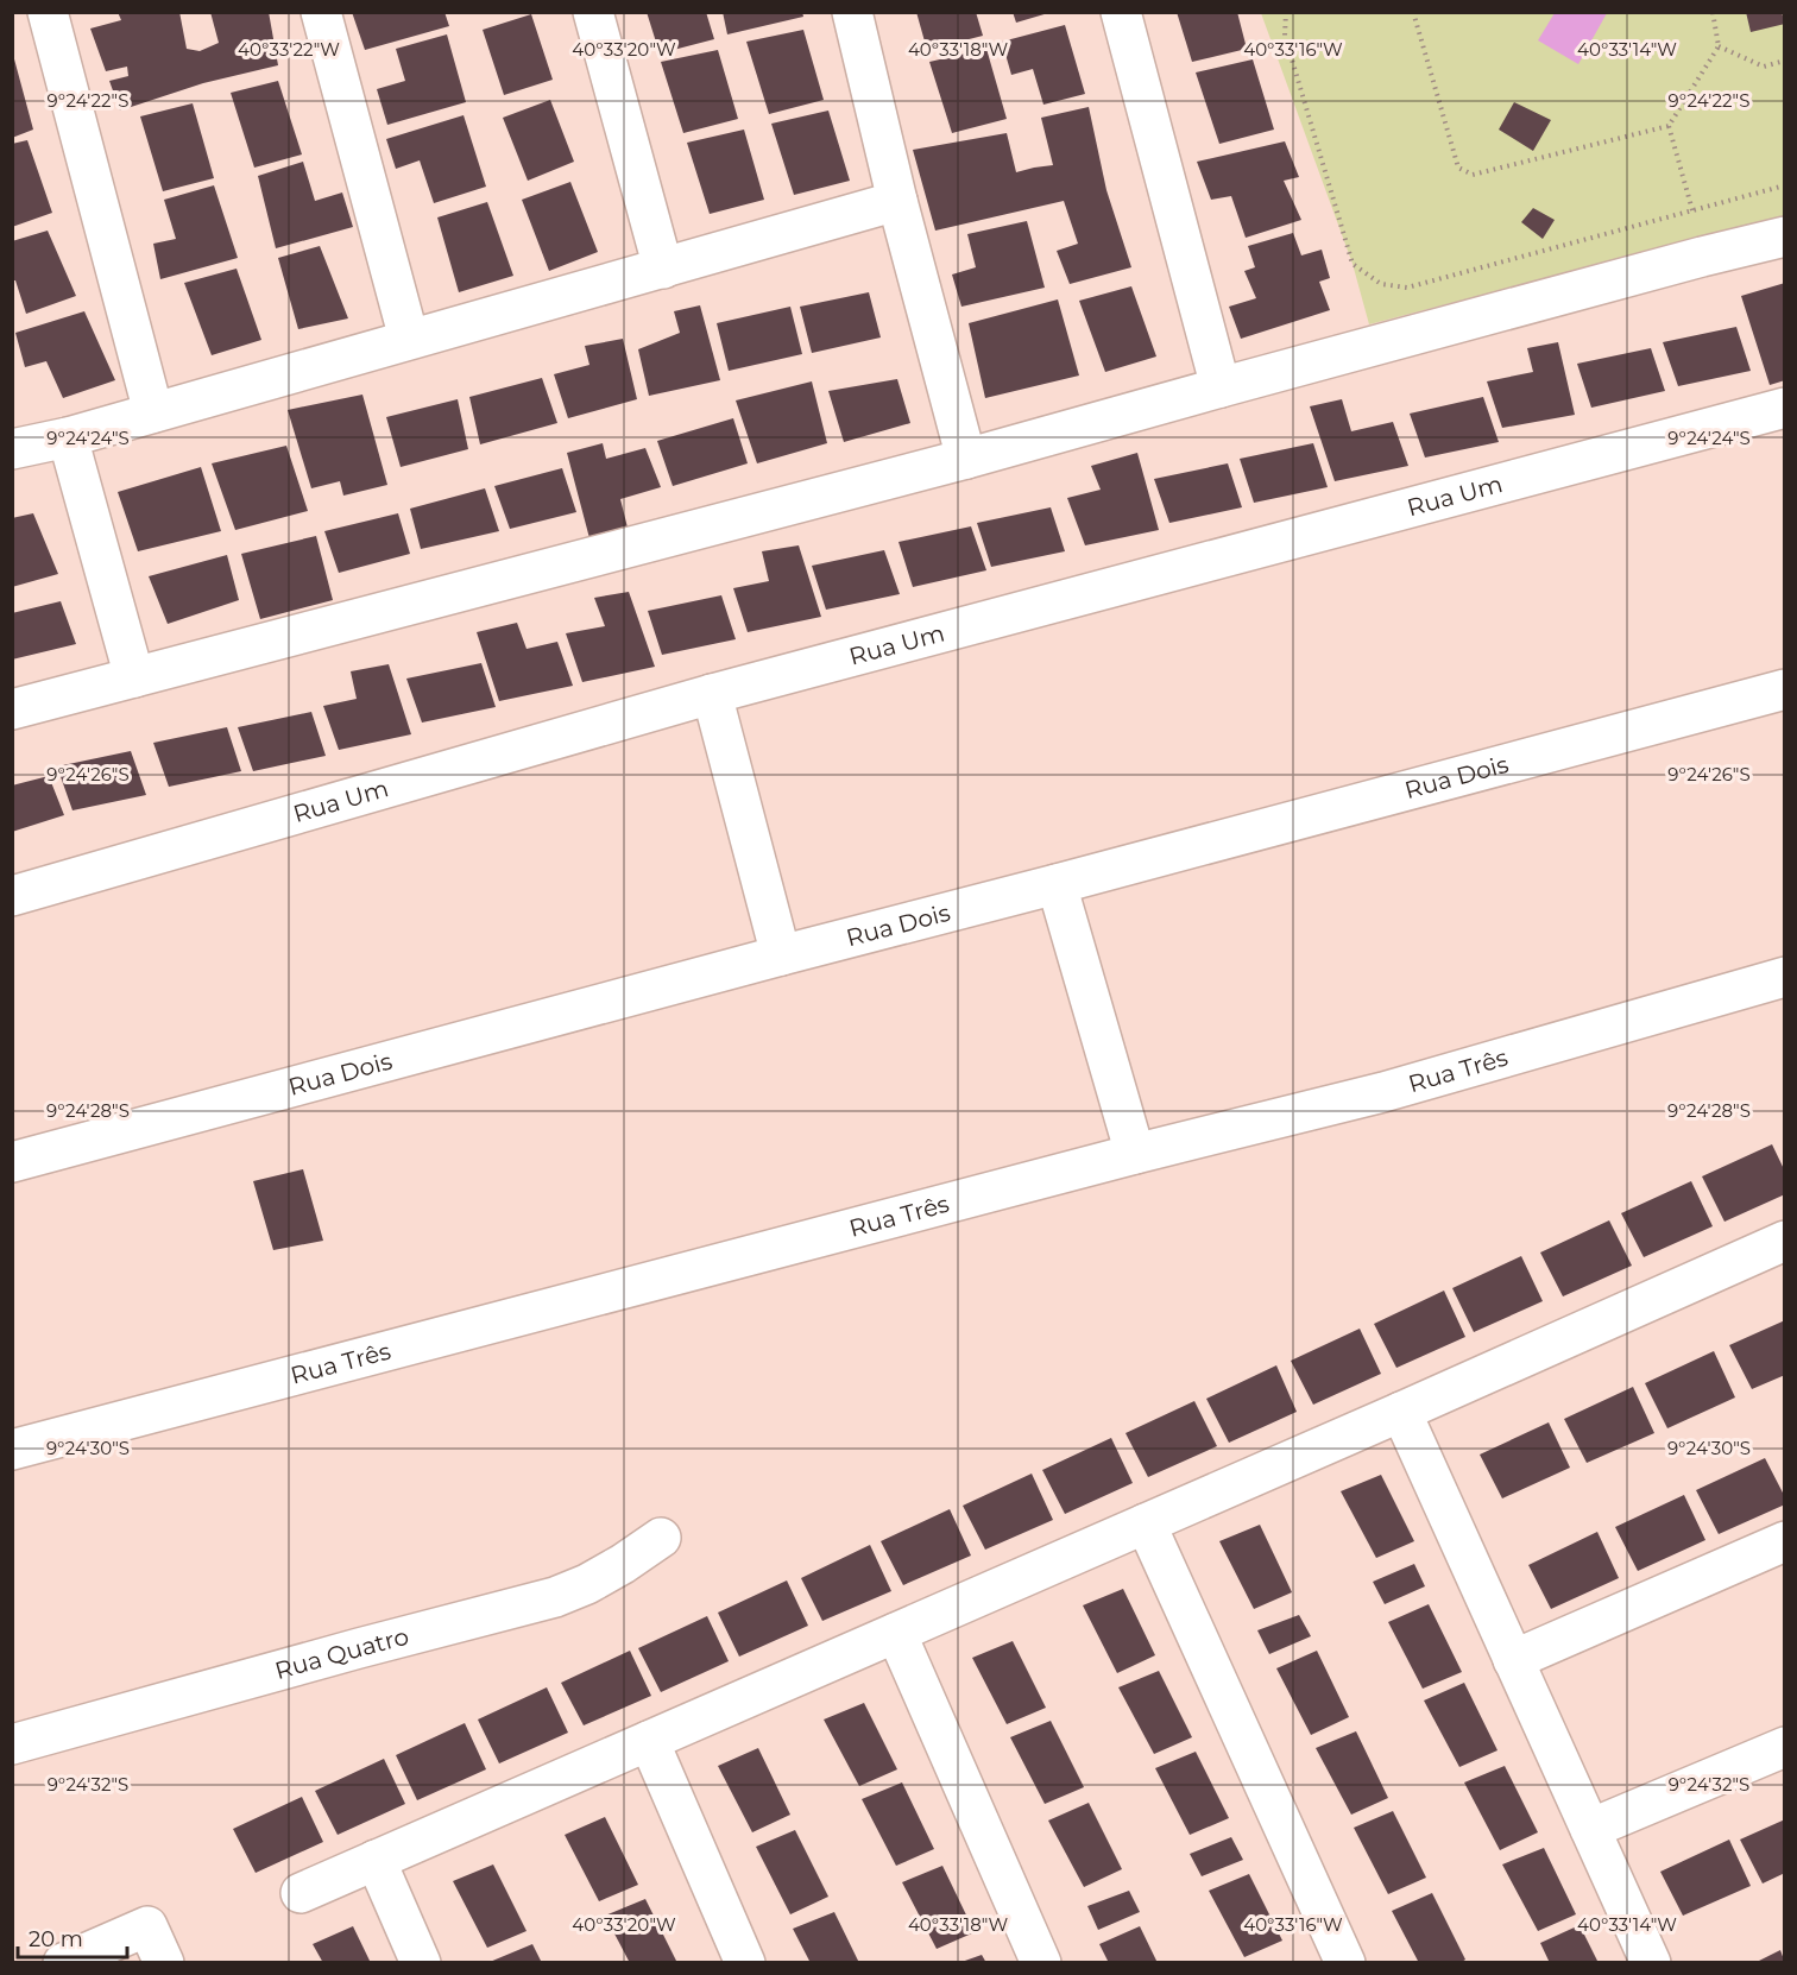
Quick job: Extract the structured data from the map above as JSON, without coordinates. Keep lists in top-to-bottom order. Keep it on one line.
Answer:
{"streets":{"street":["Rua Um","Rua Dois","Rua Três","Rua Quatro"]},"scale_bar":"20 m","coordinates":["40°33'22\"W","40°33'20\"W","40°33'18\"W","40°33'16\"W","40°33'14\"W","9°24'22\"S","9°24'24\"S","9°24'26\"S","9°24'28\"S","9°24'30\"S","9°24'32\"S"]}
